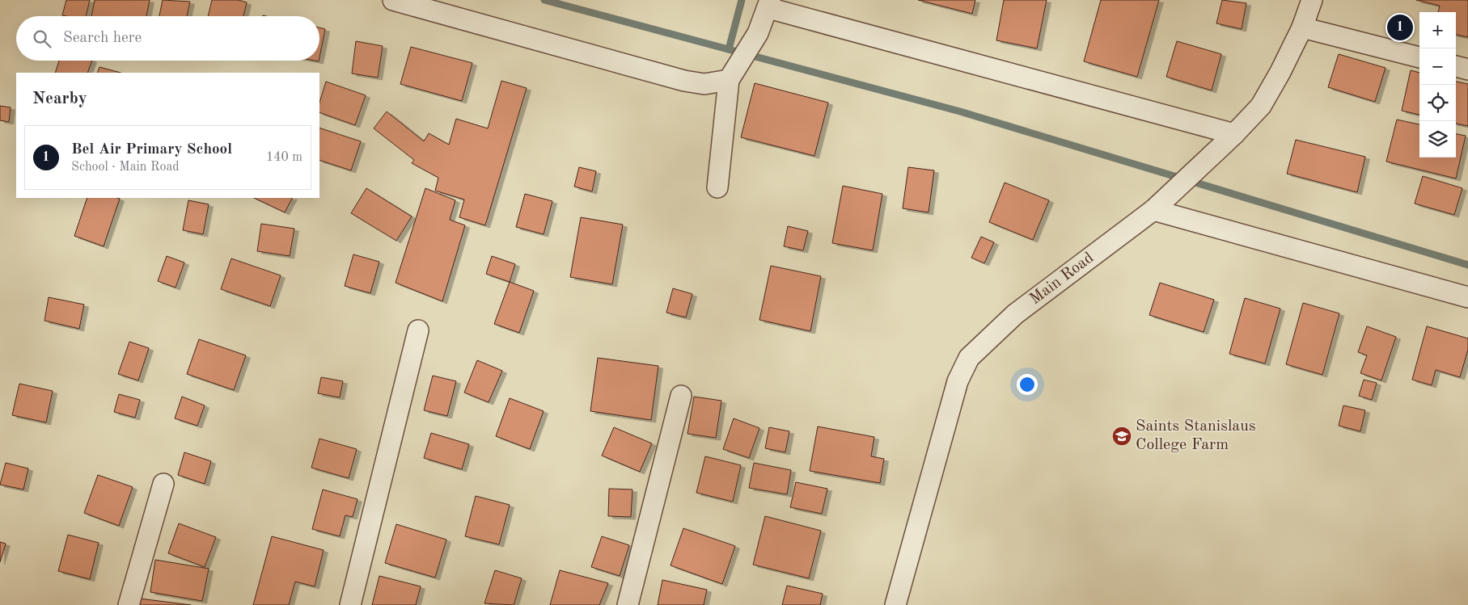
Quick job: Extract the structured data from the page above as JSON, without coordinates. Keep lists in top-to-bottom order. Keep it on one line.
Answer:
{"streets":{"street":["Main Road"]},"places":{"school or university":["Saints Stanislaus College Farm"]},"page":{"map_buttons":["+","−"],"pins":"1","search":"Search here","heading":"Nearby","list":[{"mark":"1","name":"Bel Air Primary School","note":"School · Main Road","value":"140 m"}]}}
